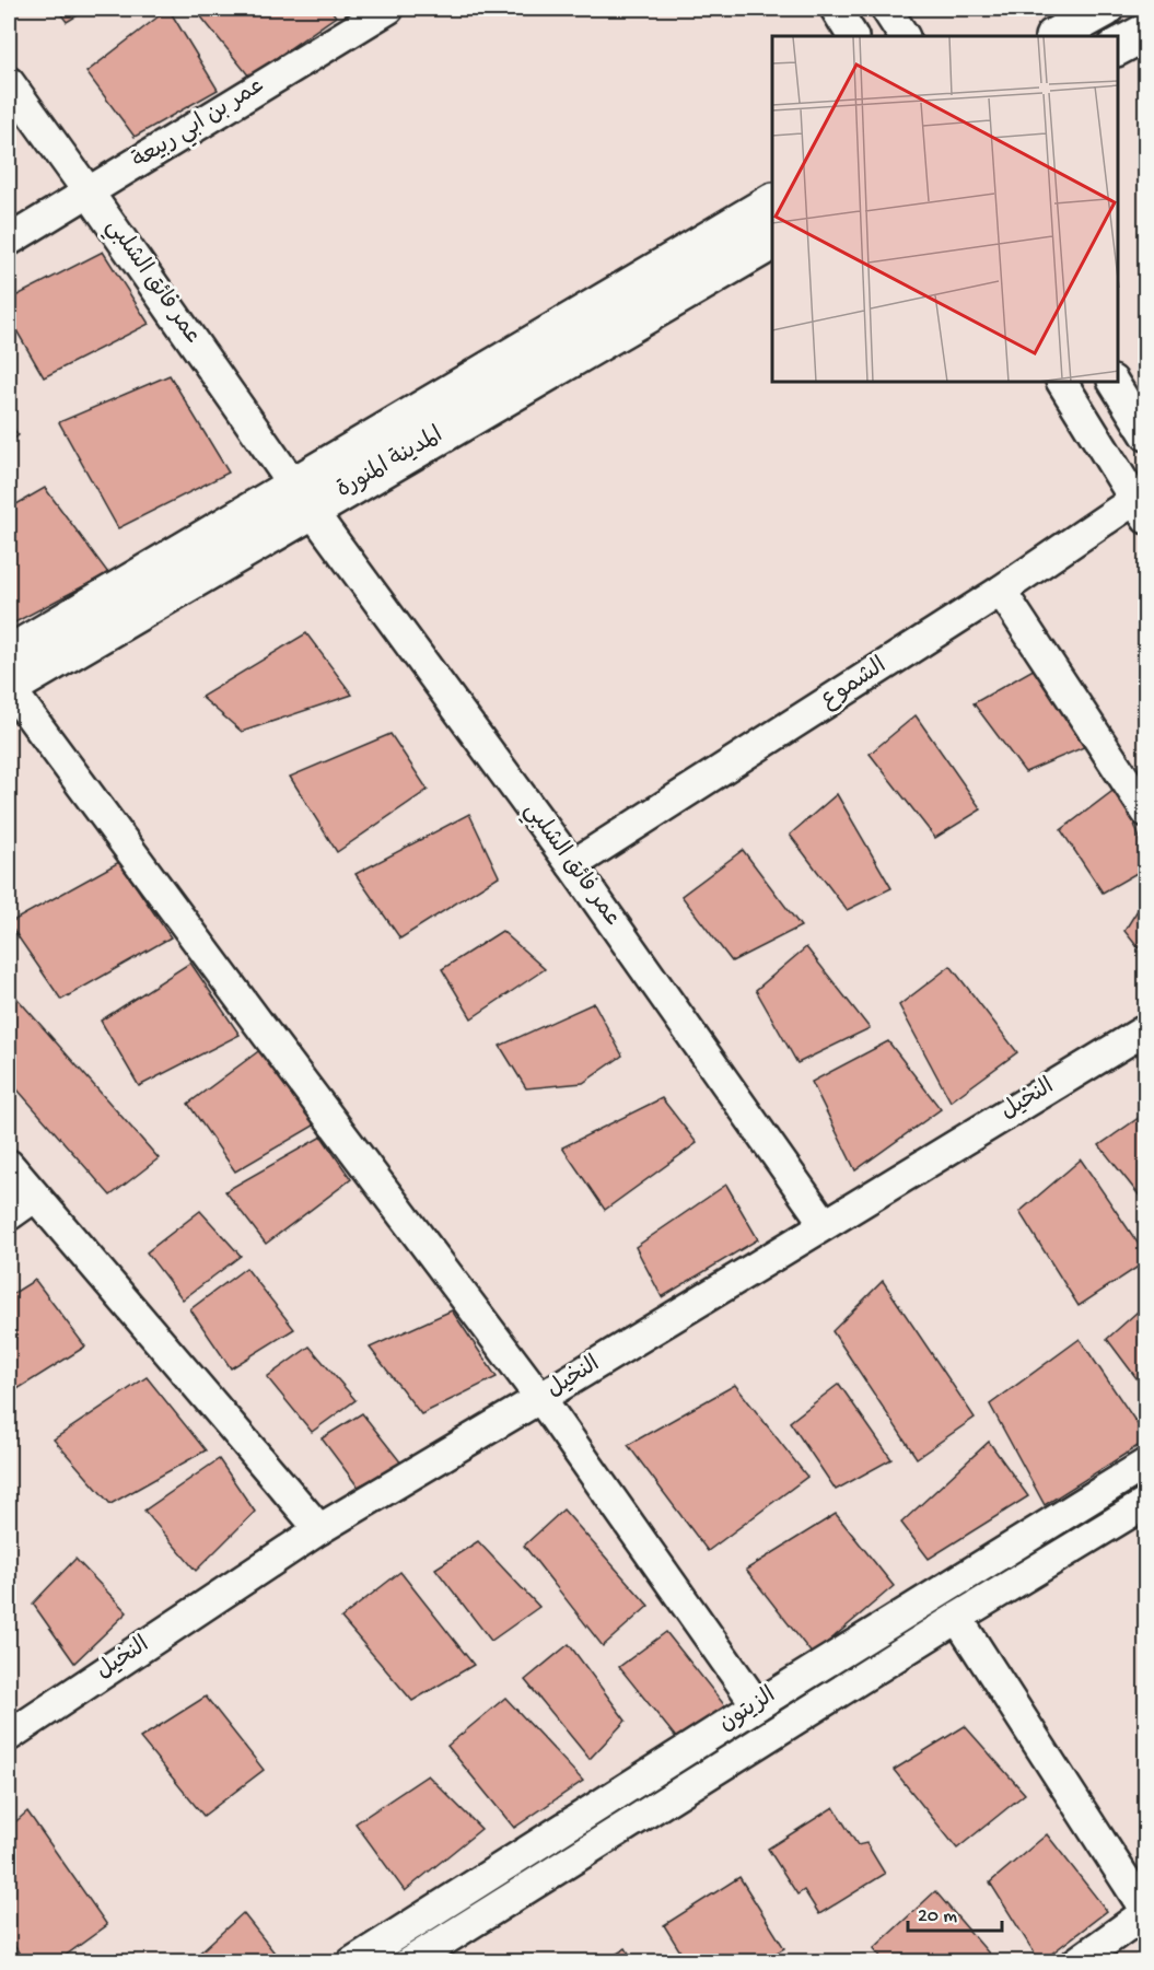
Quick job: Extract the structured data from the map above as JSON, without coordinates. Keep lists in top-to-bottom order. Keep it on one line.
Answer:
{"streets":{"main road":["المدينة المنورة"],"street":["عمر بن ابي ربيعة","عمر فائق الشلبي","الشموع","النخيل","الزيتون"]},"crossings":[["عمر بن ابي ربيعة","عمر فائق الشلبي"],["عمر فائق الشلبي","المدينة المنورة"],["عمر فائق الشلبي","الشموع"],["عمر فائق الشلبي","النخيل"]],"scale_bar":"20 m"}
